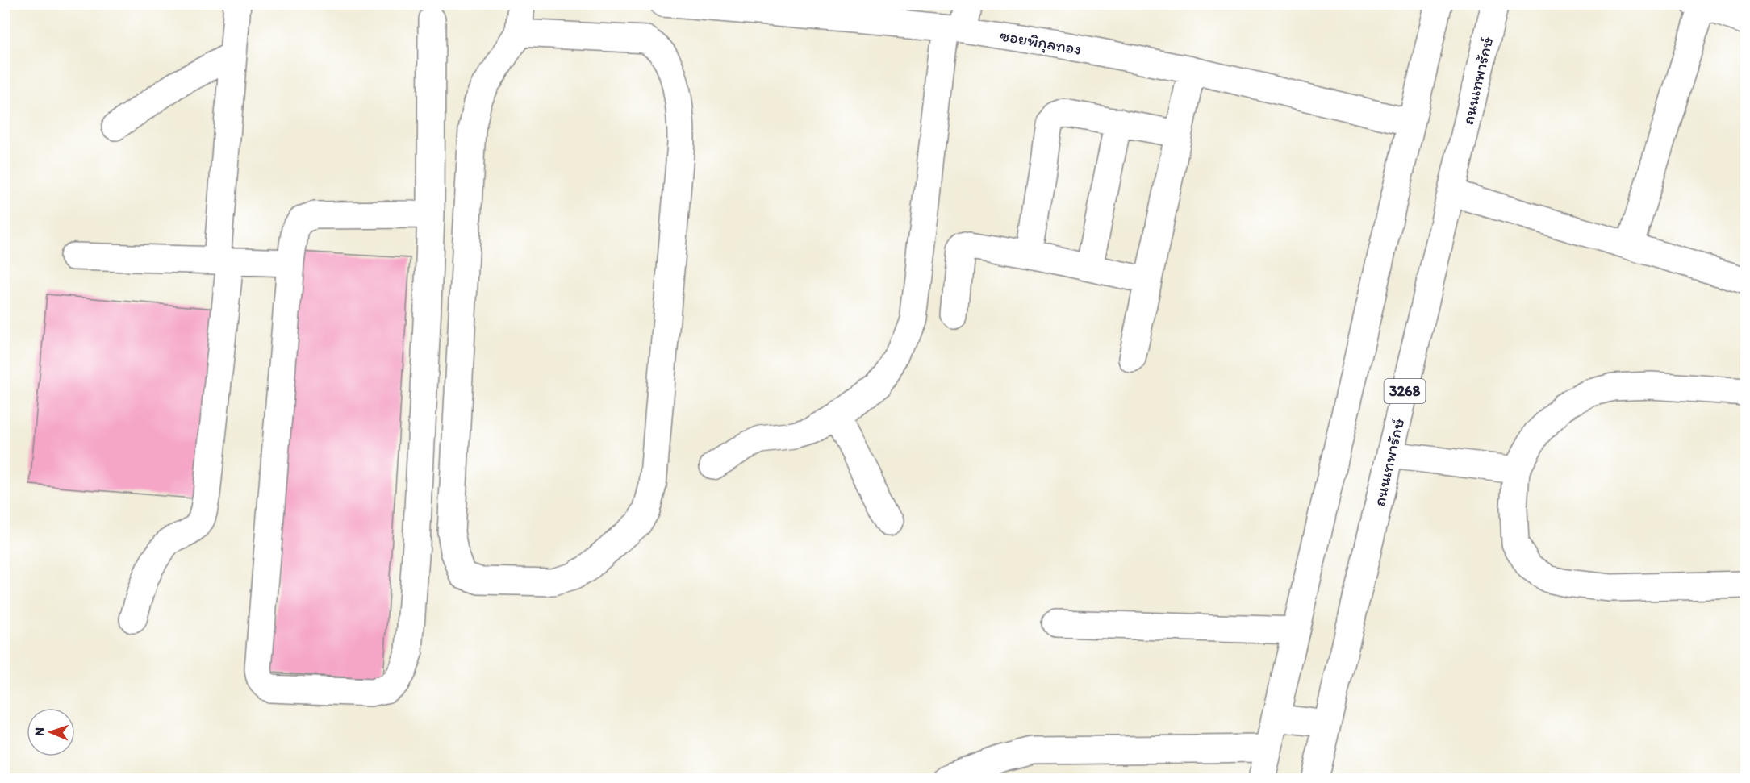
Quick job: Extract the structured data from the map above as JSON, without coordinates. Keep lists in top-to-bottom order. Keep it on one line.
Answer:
{"streets":{"main road":["ซอยพิกุลทอง","ถนนเทพารักษ์","3268"]},"north":"left"}
